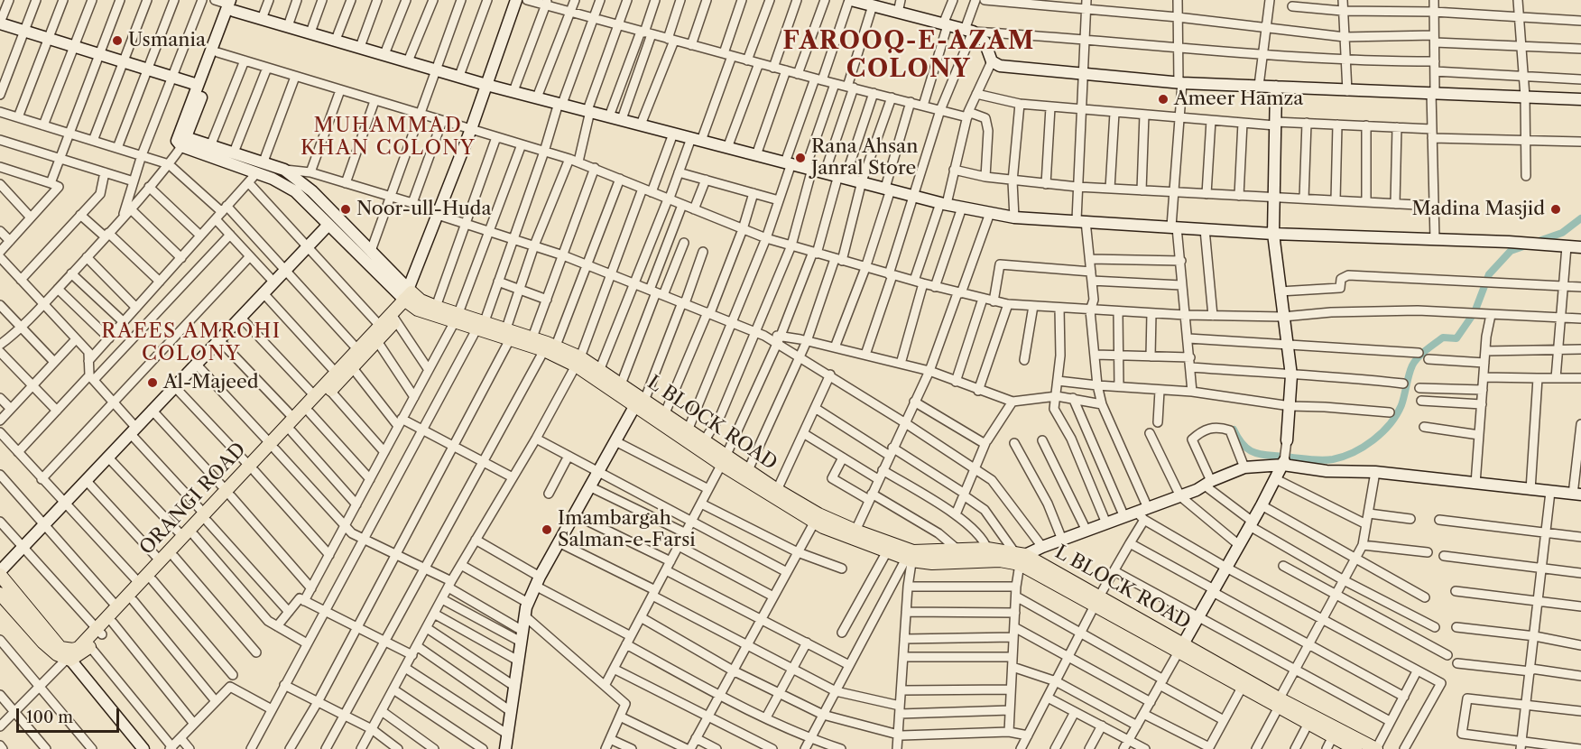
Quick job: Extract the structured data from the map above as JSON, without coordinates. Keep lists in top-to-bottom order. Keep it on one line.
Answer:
{"streets":{"main road":["L BLOCK ROAD","ORANGI ROAD"]},"crossings":[["L BLOCK ROAD","ORANGI ROAD"]],"districts":["FAROOQ-E-AZAM COLONY","MUHAMMAD KHAN COLONY","RAEES AMROHI COLONY"],"places":["Usmania","Ameer Hamza","Rana Ahsan Janral Store","Noor-ull-Huda","Madina Masjid","Al-Majeed","Imambargah Salman-e-Farsi"],"scale_bar":"100 m"}
